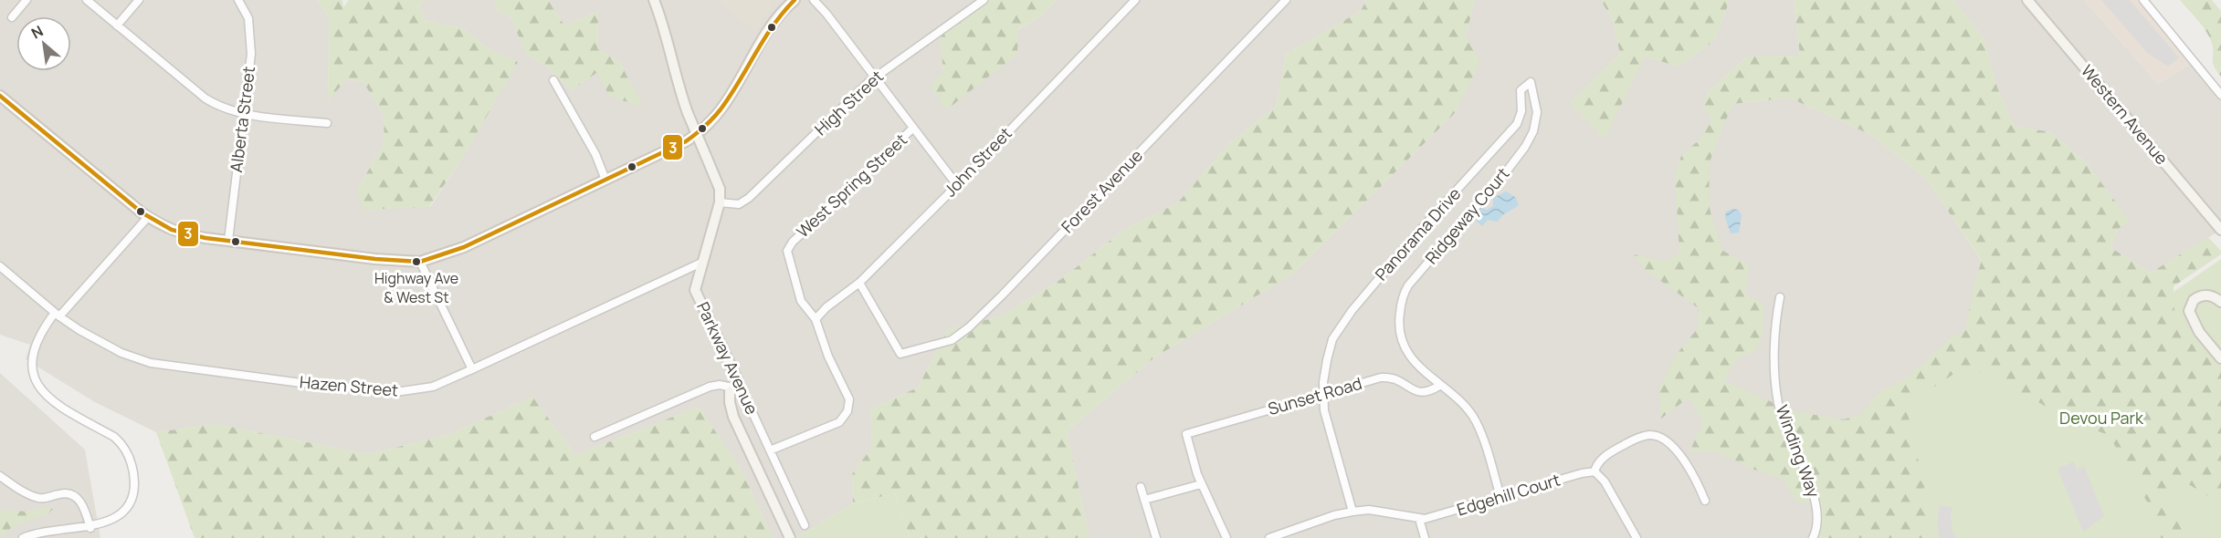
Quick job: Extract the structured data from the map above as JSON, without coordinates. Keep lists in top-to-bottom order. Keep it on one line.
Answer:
{"streets":{"street":["High Street","Western Avenue","Alberta Street","John Street","West Spring Street","Forest Avenue","Ridgeway Court","Panorama Drive","Parkway Avenue","Hazen Street","Sunset Road","Winding Way","Edgehill Court"]},"crossings":[["High Street","Parkway Avenue"],["John Street","West Spring Street"],["John Street","Forest Avenue"],["West Spring Street","Parkway Avenue"],["Ridgeway Court","Panorama Drive"],["Ridgeway Court","Sunset Road"],["Panorama Drive","Sunset Road"],["Panorama Drive","Edgehill Court"],["Parkway Avenue","Hazen Street"]],"parks":["Devou Park"],"places":["Highway Ave & West St"],"lines":["transit line 3"],"north":"top left"}
